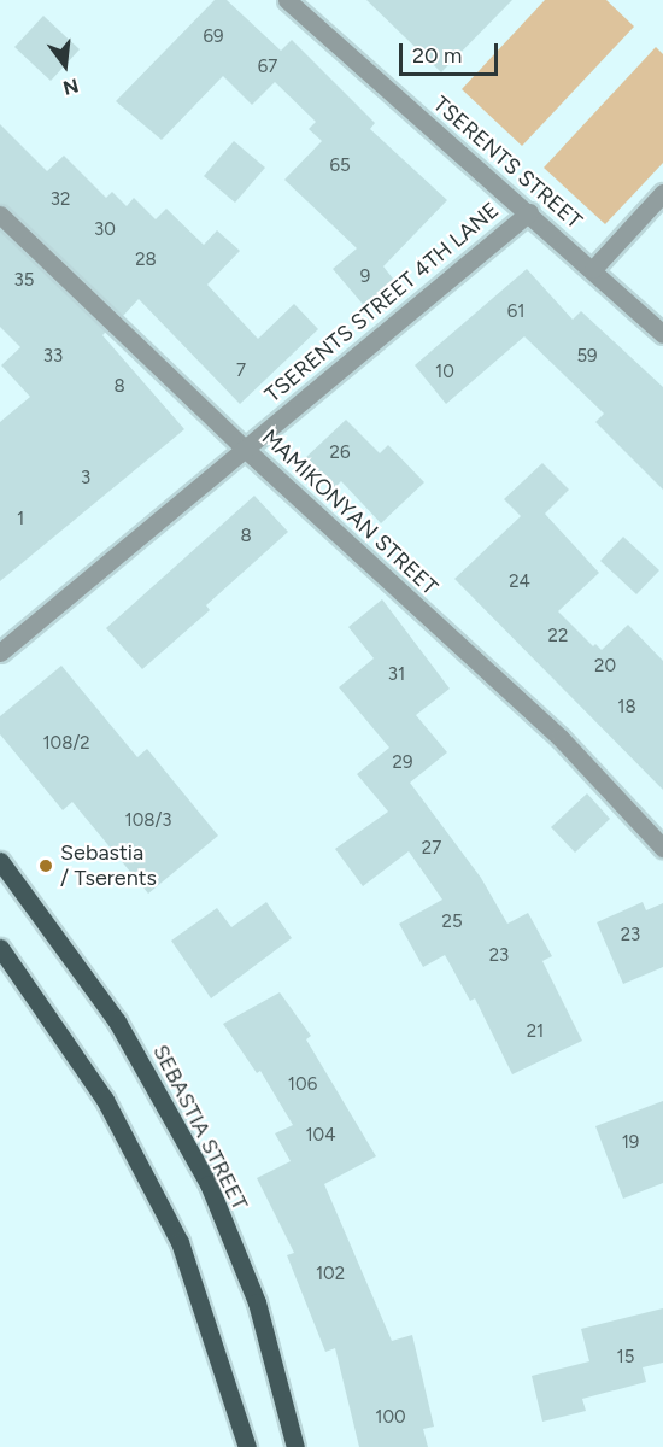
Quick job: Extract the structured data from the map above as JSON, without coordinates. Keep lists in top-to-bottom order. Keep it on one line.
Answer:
{"streets":{"main road":["SEBASTIA STREET"],"street":["TSERENTS STREET","TSERENTS STREET 4TH LANE","MAMIKONYAN STREET"]},"crossings":[["TSERENTS STREET","TSERENTS STREET 4TH LANE"],["TSERENTS STREET 4TH LANE","MAMIKONYAN STREET"]],"places":["Sebastia / Tserents"],"house_numbers":["69","67","65","32","30","28","9","35","61","33","59","7","10","8","26","3","1","8","24","22","20","31","18","108/2","29","108/3","27","25","23","23","21","106","104","19","102","15","100"],"scale_bar":"20 m","north":"bottom"}
